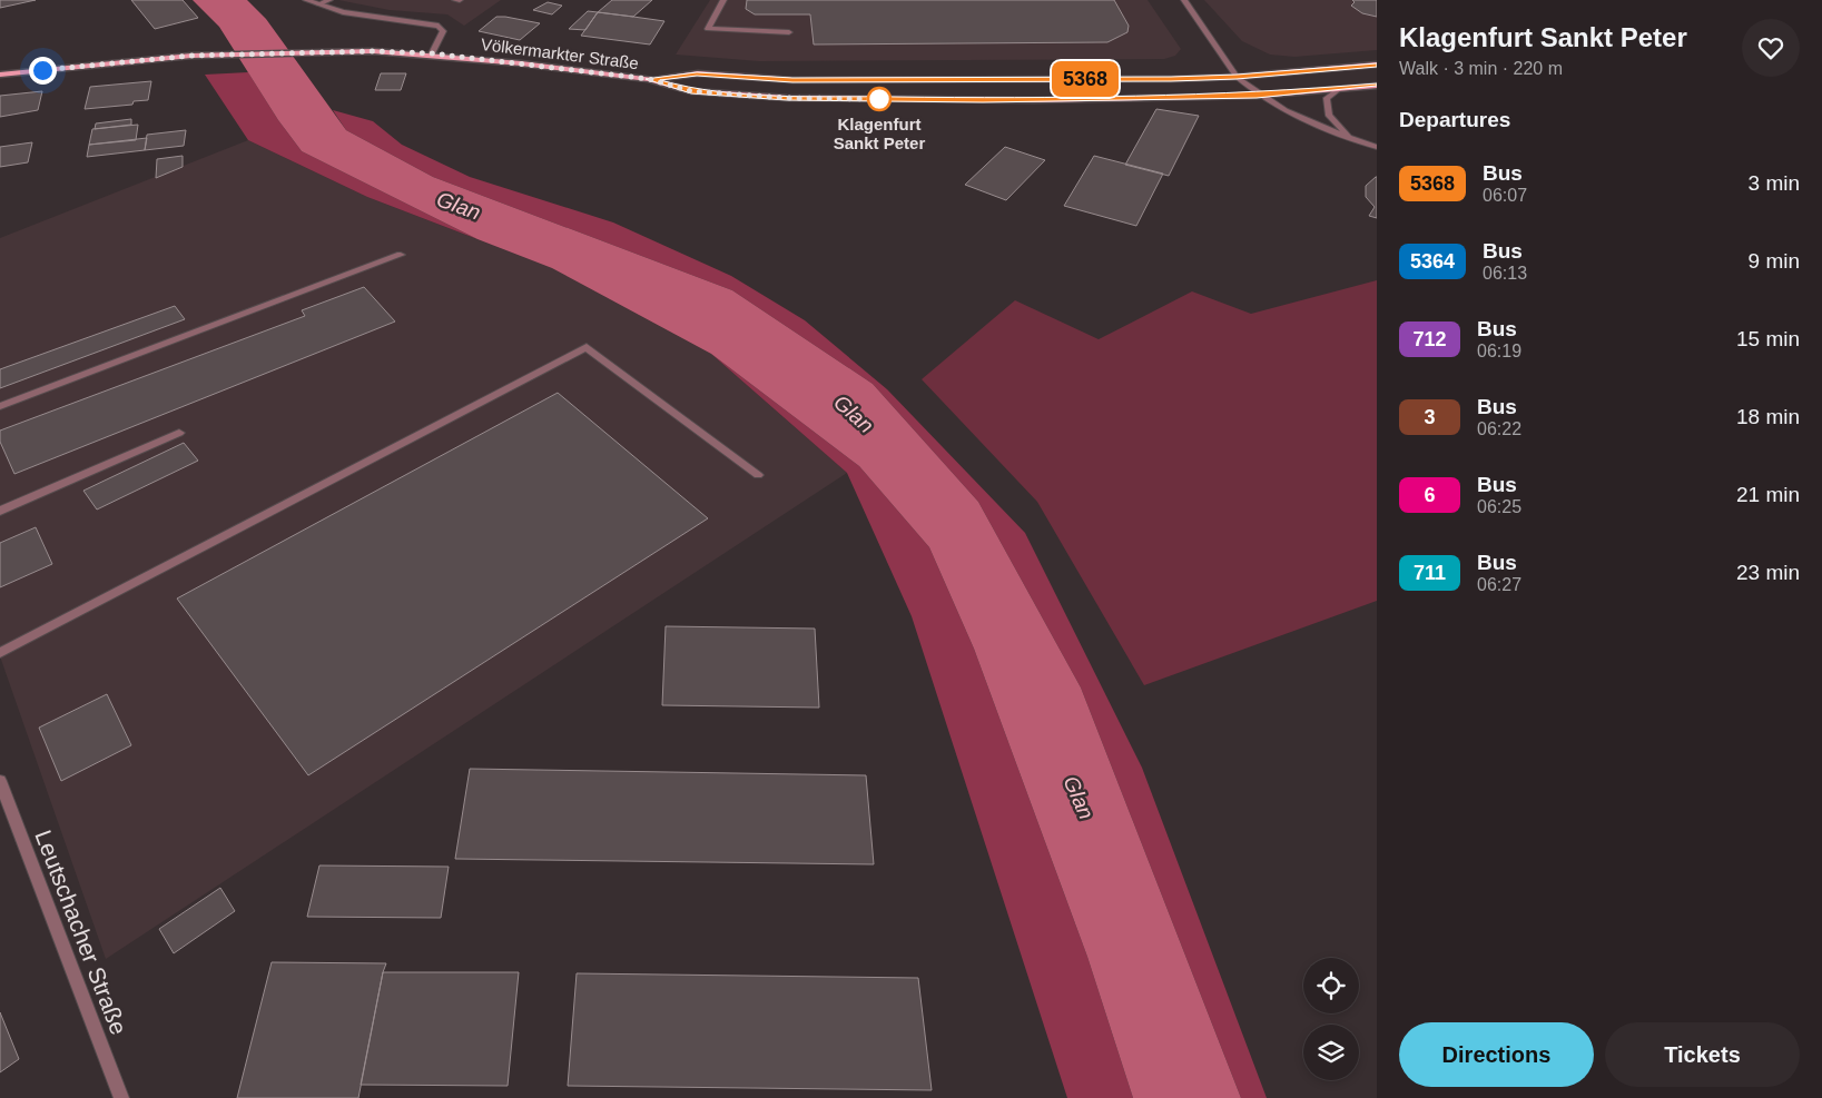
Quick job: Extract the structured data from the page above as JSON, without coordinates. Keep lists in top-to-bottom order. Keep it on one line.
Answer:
{"streets":{"main road":["Völkermarkter Straße"],"street":["Leutschacher Straße"]},"water":["Glan"],"places":["Klagenfurt Sankt Peter"],"lines":["bus line 5368"],"page":{"on_map":"5368","heading":[["Klagenfurt Sankt Peter","Walk · 3 min · 220 m"],"Departures"],"list":[{"mark":"5368","name":"Bus","note":"06:07","value":"3 min"},{"mark":"5364","name":"Bus","note":"06:13","value":"9 min"},{"mark":"712","name":"Bus","note":"06:19","value":"15 min"},{"mark":"3","name":"Bus","note":"06:22","value":"18 min"},{"mark":"6","name":"Bus","note":"06:25","value":"21 min"},{"mark":"711","name":"Bus","note":"06:27","value":"23 min"}],"buttons":["Directions","Tickets"]}}
